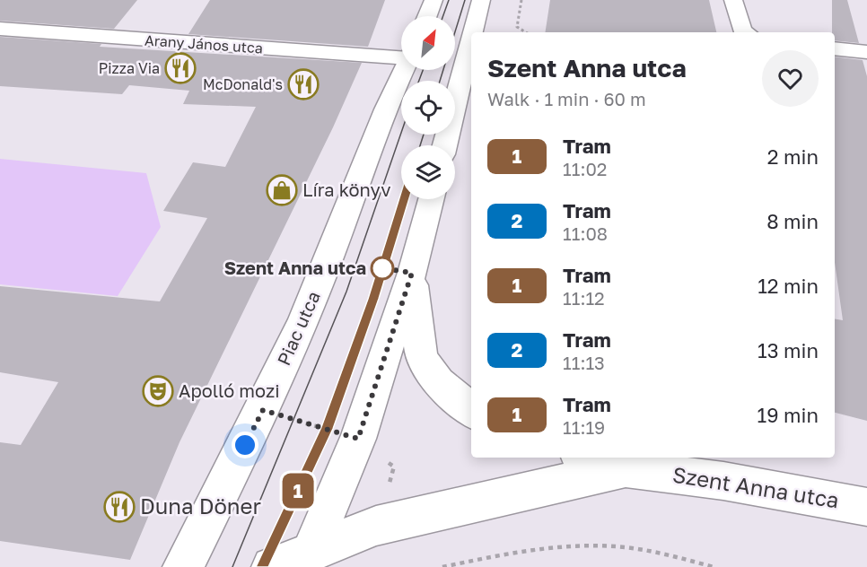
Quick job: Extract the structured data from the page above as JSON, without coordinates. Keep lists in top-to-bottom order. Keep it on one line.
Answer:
{"streets":{"street":["Arany János utca","Piac utca","Szent Anna utca"]},"places":{"restaurant":["Pizza Via","McDonald's","Duna Döner"],"shop":["Líra könyv"],"other":["Szent Anna utca"],"theatre":["Apolló mozi"]},"lines":["tram line 1"],"north":"top right","page":{"on_map":"1","heading":["Szent Anna utca","Walk · 1 min · 60 m"],"list":[{"mark":"1","name":"Tram","note":"11:02","value":"2 min"},{"mark":"2","name":"Tram","note":"11:08","value":"8 min"},{"mark":"1","name":"Tram","note":"11:12","value":"12 min"},{"mark":"2","name":"Tram","note":"11:13","value":"13 min"},{"mark":"1","name":"Tram","note":"11:19","value":"19 min"}]}}
